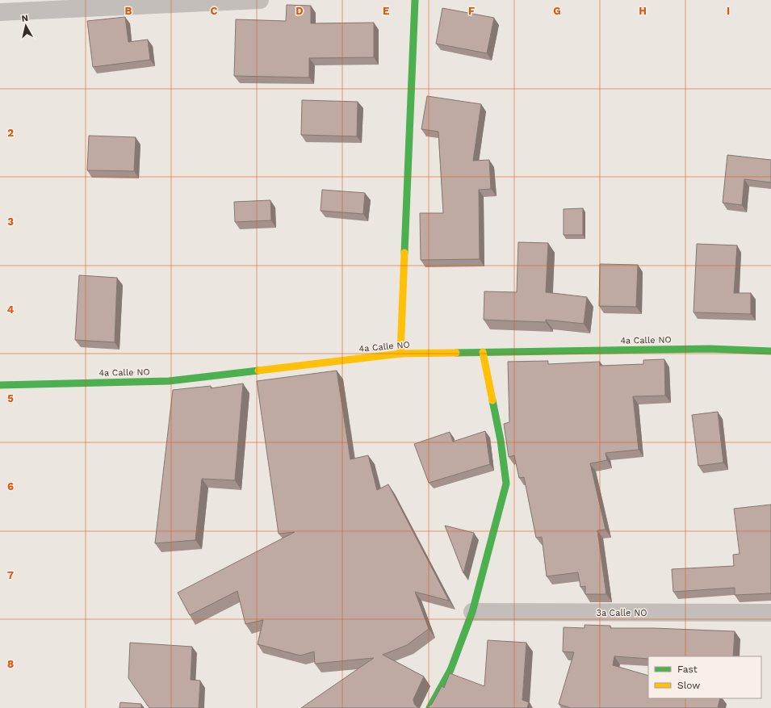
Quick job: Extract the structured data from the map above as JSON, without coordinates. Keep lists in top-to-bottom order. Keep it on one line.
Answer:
{"streets":{"street":["4a Calle NO","3a Calle NO"]},"legend":["Fast","Slow"],"north":"top","grid":{"columns":["B","C","D","E","F","G","H","I"],"rows":["2","3","4","5","6","7","8"]}}
